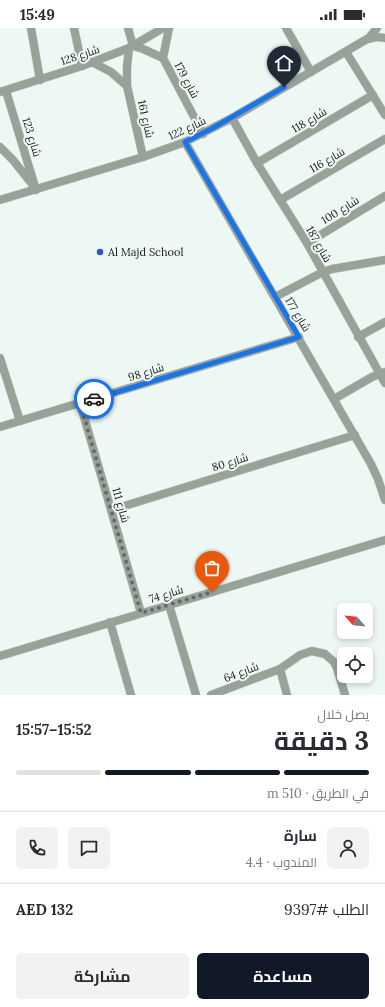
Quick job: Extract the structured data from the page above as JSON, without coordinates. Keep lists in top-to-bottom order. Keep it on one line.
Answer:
{"streets":{"street":["شارع 128","شارع 179","شارع 161","شارع 118","شارع 122","شارع 123","شارع 116","شارع 100","شارع 187","شارع 177","شارع 98","شارع 80","شارع 111","شارع 74","شارع 64"]},"crossings":[["شارع 128","شارع 161"],["شارع 128","شارع 123"],["شارع 179","شارع 122"],["شارع 161","شارع 122"],["شارع 118","شارع 187"],["شارع 122","شارع 123"],["شارع 122","شارع 187"],["شارع 122","شارع 177"],["شارع 116","شارع 187"],["شارع 100","شارع 187"],["شارع 177","شارع 98"],["شارع 177","شارع 80"],["شارع 98","شارع 111"],["شارع 80","شارع 111"],["شارع 111","شارع 74"]],"places":["Al Majd School"],"north":"top left","page":{"status":"15:49","heading":["3 دقيقة","يصل خلال","15:52–15:57"],"panel":["سارة","المندوب · 4.4","الطلب #9397","AED 132"],"bar":"في الطريق · 510 m","buttons":["مساعدة","مشاركة"]}}
